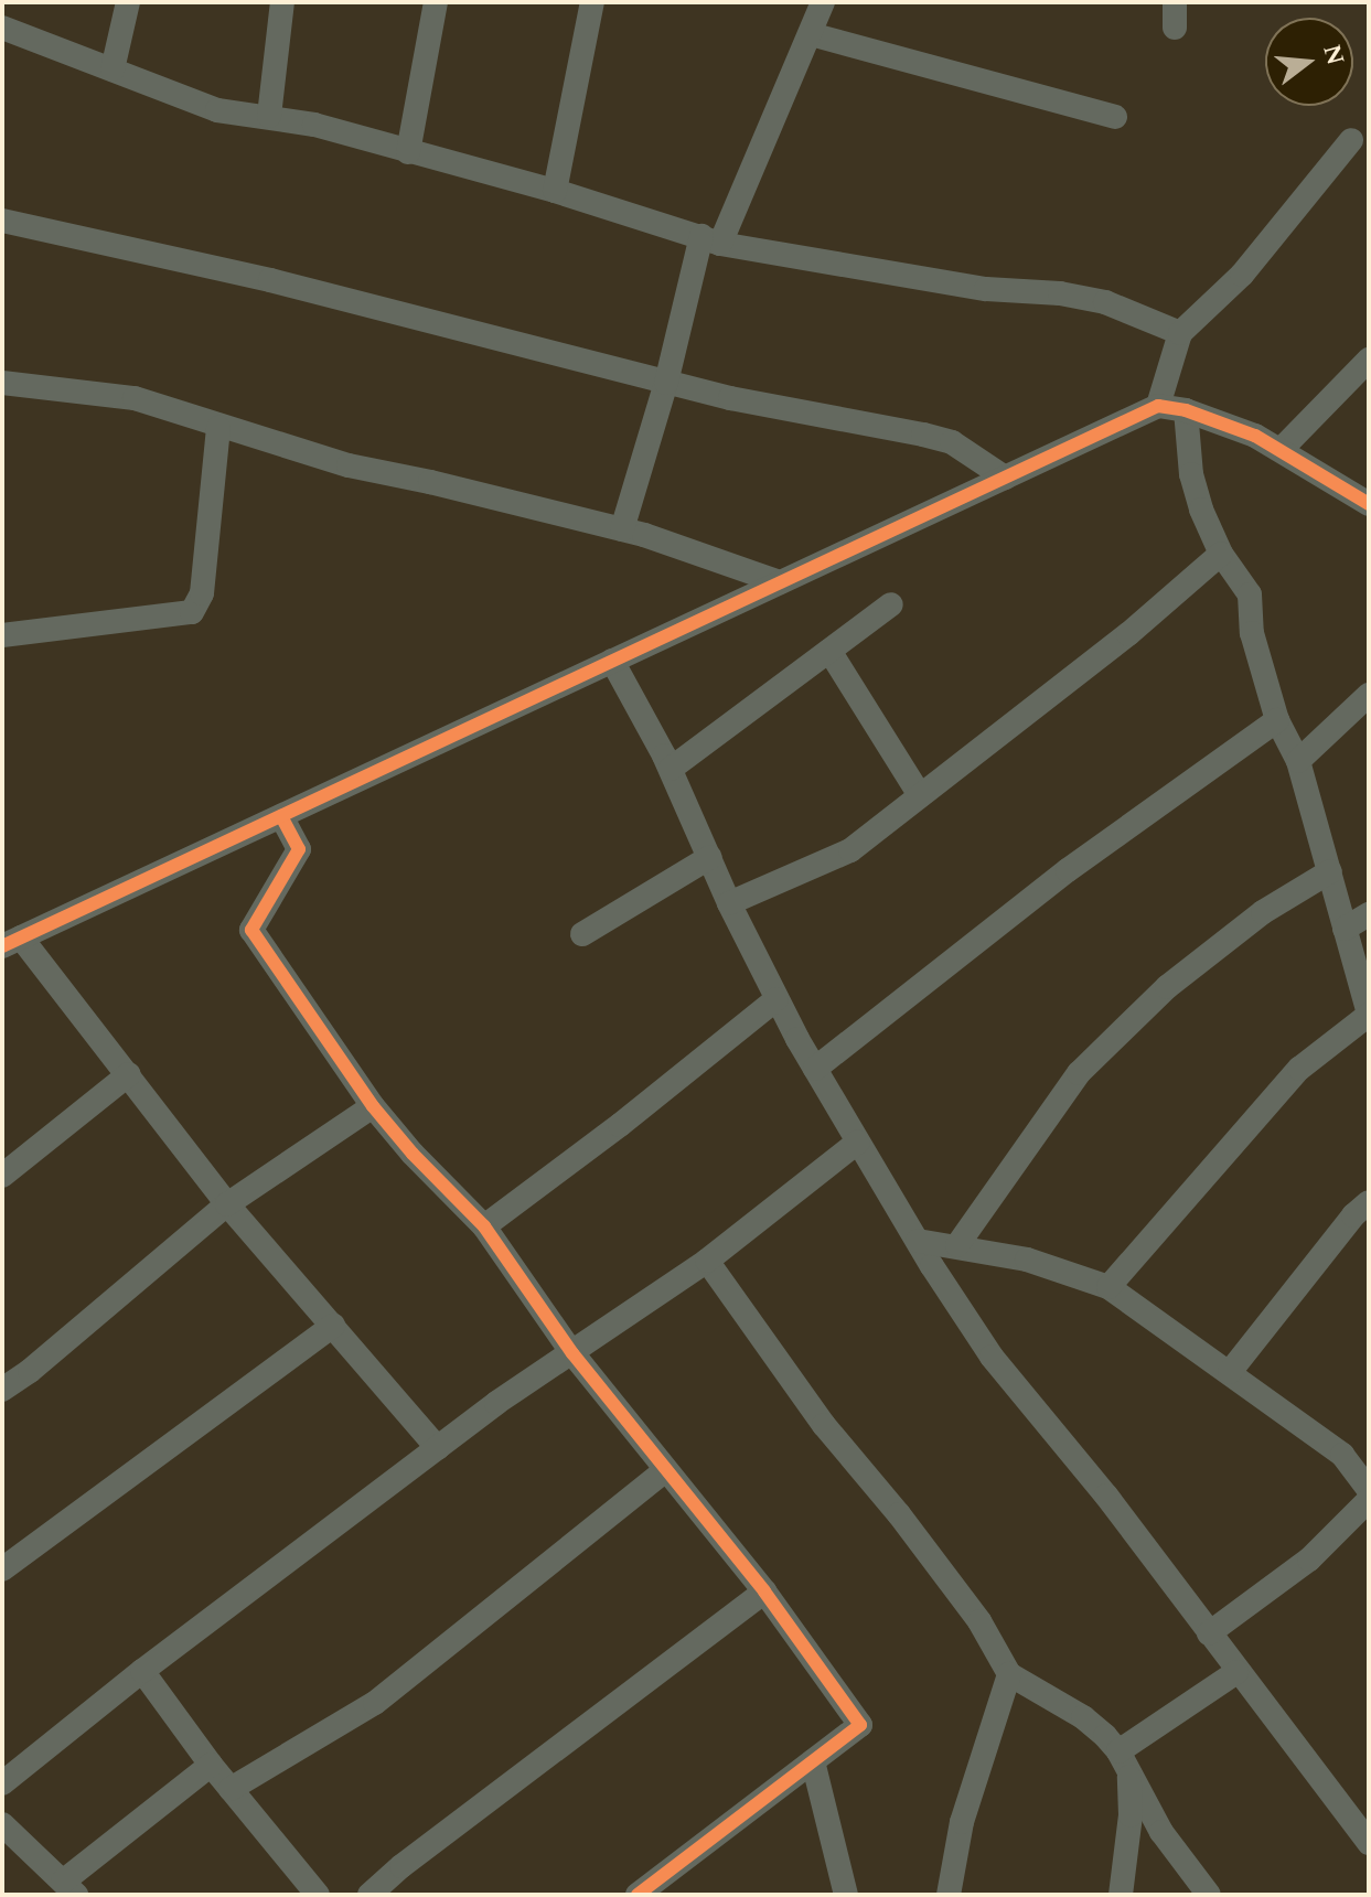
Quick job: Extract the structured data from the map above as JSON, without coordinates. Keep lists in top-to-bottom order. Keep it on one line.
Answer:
{"north":"right"}
